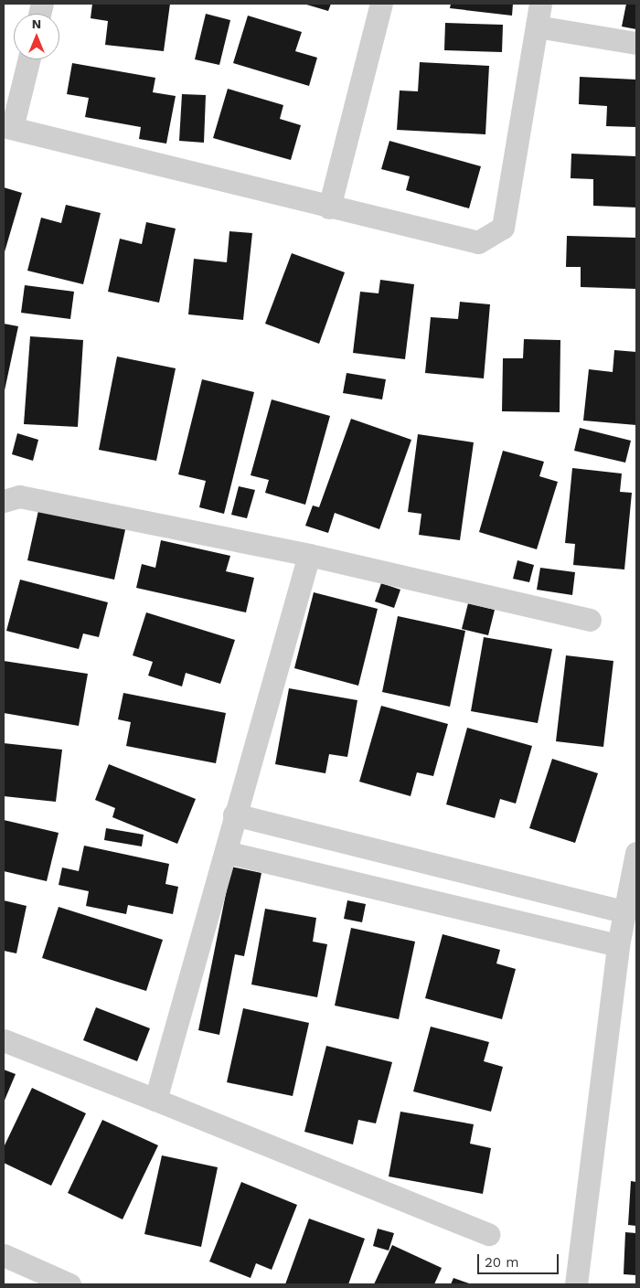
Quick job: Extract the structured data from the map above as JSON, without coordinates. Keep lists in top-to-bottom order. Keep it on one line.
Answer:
{"scale_bar":"20 m","north":"top"}
